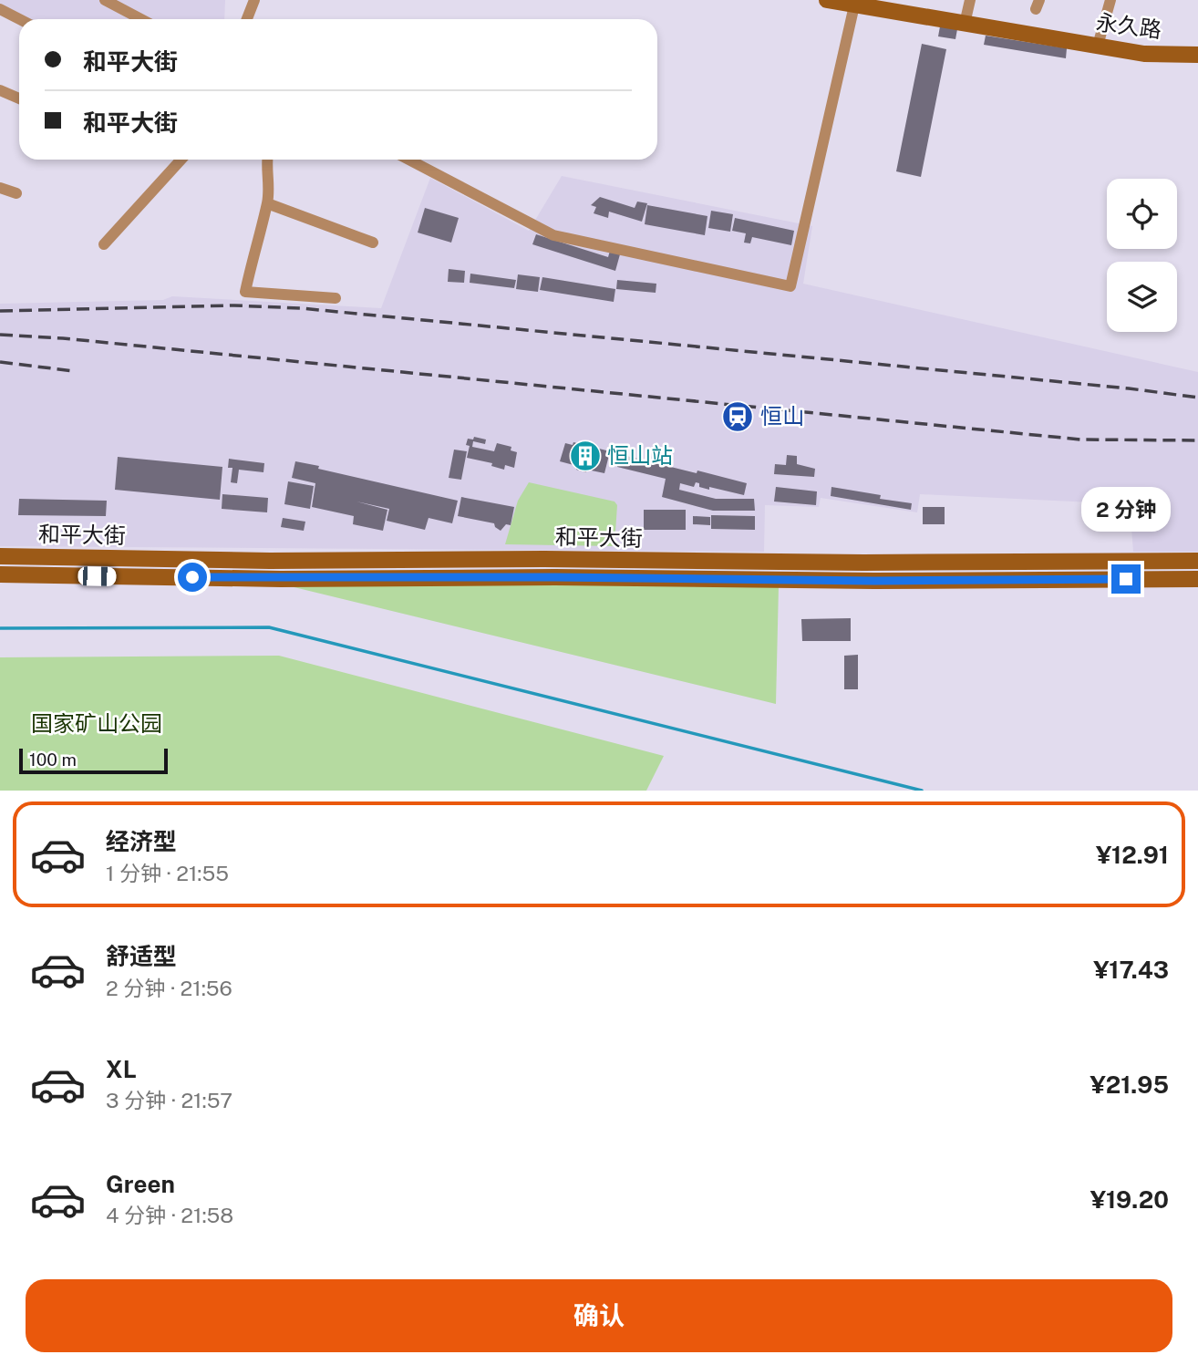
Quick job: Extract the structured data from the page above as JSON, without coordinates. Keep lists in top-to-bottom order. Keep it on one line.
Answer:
{"streets":{"main road":["永久路","和平大街"]},"parks":["国家矿山公园"],"places":{"station":["恒山"],"building":["恒山站"]},"scale_bar":"100 m","page":{"banner":["和平大街","和平大街"],"bubble":"2 分钟","scale":"100 m","list":[{"name":"经济型","note":"1 分钟 · 21:55","value":"¥12.91"},{"name":"舒适型","note":"2 分钟 · 21:56","value":"¥17.43"},{"name":"XL","note":"3 分钟 · 21:57","value":"¥21.95"},{"name":"Green","note":"4 分钟 · 21:58","value":"¥19.20"}],"buttons":"确认"}}
